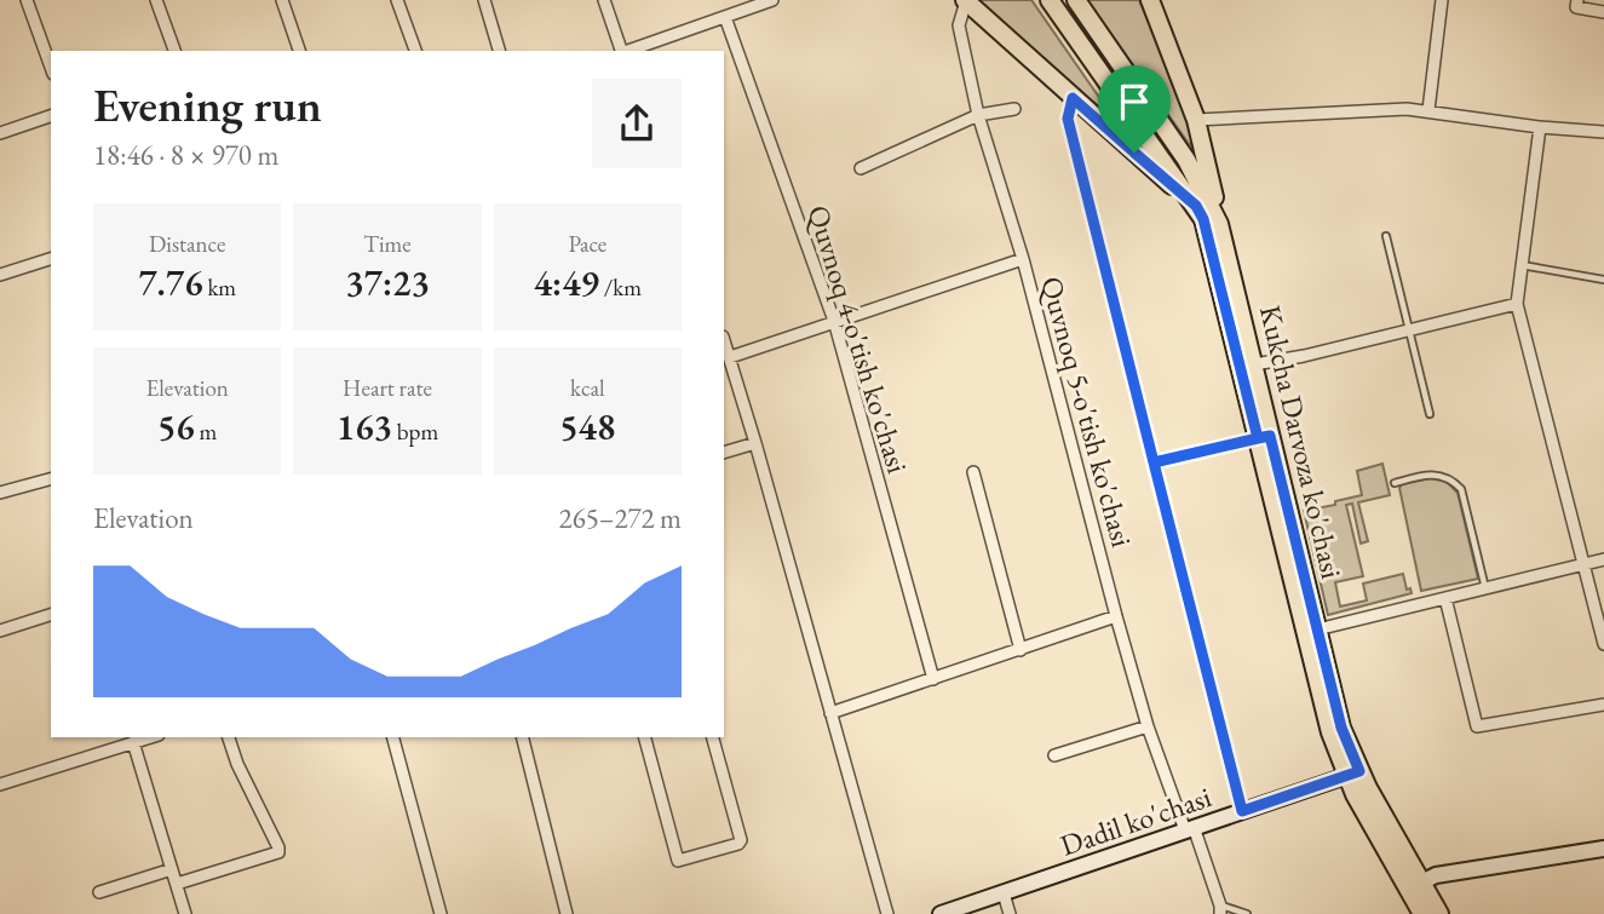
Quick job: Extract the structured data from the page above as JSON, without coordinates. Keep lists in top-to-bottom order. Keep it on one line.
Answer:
{"streets":{"main road":["Kukcha Darvoza ko'chasi"],"street":["Quvnoq 4-o'tish ko'chasi","Quvnoq 5-o'tish ko'chasi","Dadil ko'chasi"]},"crossings":[["Quvnoq 5-o'tish ko'chasi","Dadil ko'chasi"],["Kukcha Darvoza ko'chasi","Dadil ko'chasi"]],"page":{"heading":["Evening run","18:46 · 8 × 970 m"],"stats":[["Distance","7.76 km"],["Time","37:23"],["Pace","4:49 /km"],["Elevation","56 m"],["Heart rate","163 bpm"],["kcal","548"]],"chart":["Elevation","265–272 m"]}}
